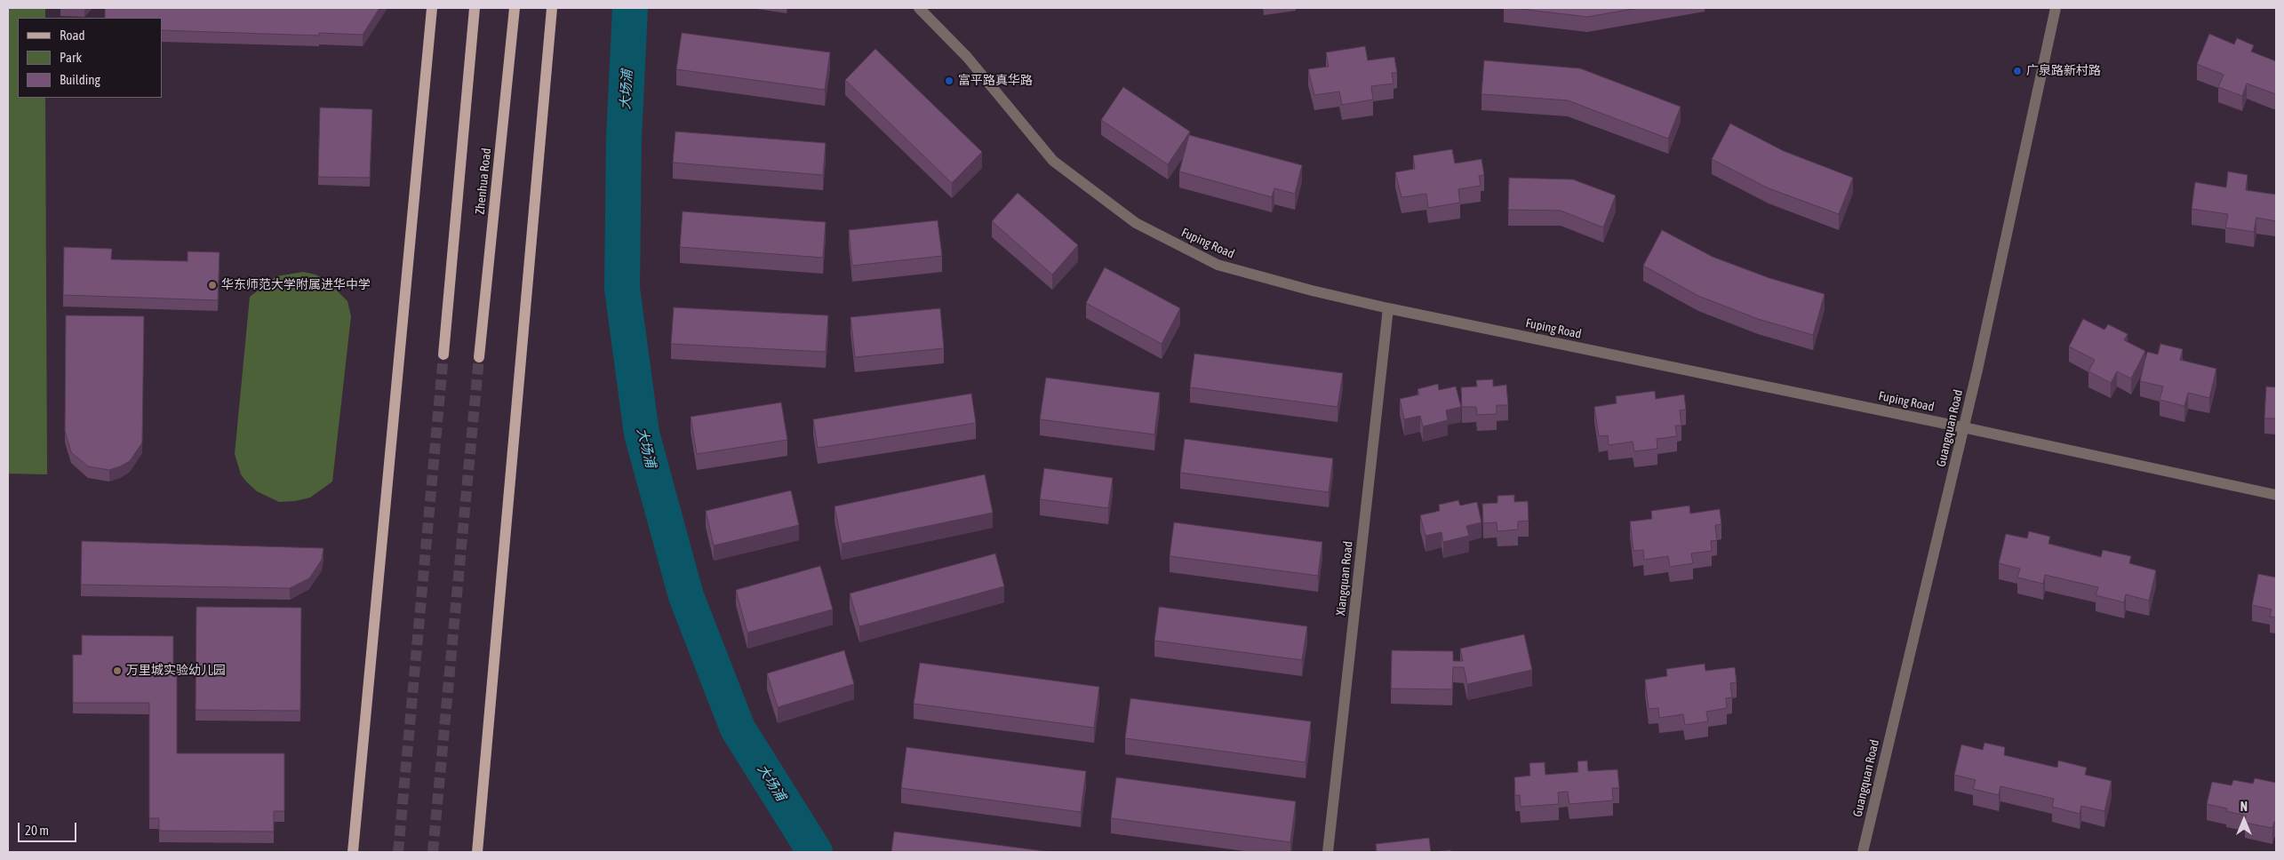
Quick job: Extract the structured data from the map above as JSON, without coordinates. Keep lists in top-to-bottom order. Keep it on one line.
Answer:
{"streets":{"main road":["Zhenhua Road"],"street":["Fuping Road","Guangquan Road","Xiangquan Road"]},"crossings":[["Fuping Road","Guangquan Road"],["Fuping Road","Xiangquan Road"]],"water":["大场浦"],"places":["广泉路新村路","富平路真华路","华东师范大学附属进华中学","万里城实验幼儿园"],"legend":["Road","Park","Building"],"scale_bar":"20 m","north":"top"}
